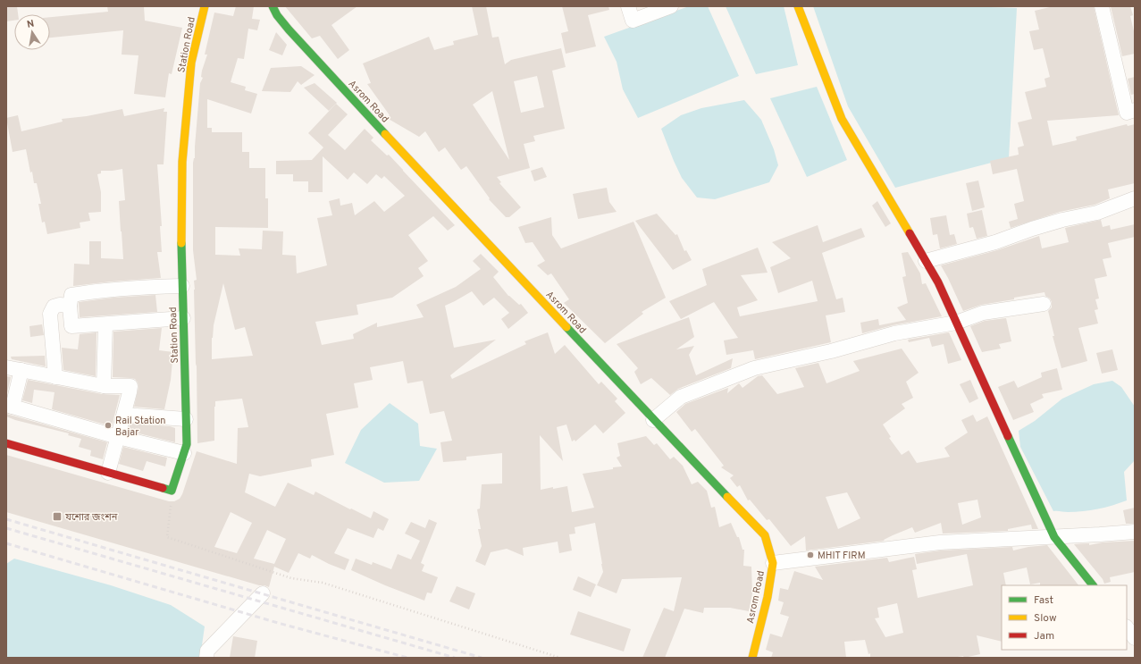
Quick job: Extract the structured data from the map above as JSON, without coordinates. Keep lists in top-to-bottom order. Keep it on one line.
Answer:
{"streets":{"street":["Station Road","Asrom Road"]},"places":{"other":["Rail Station Bajar","MHIT FIRM"],"transit":["যশোর জংশন"]},"legend":["Fast","Slow","Jam"],"north":"top"}
